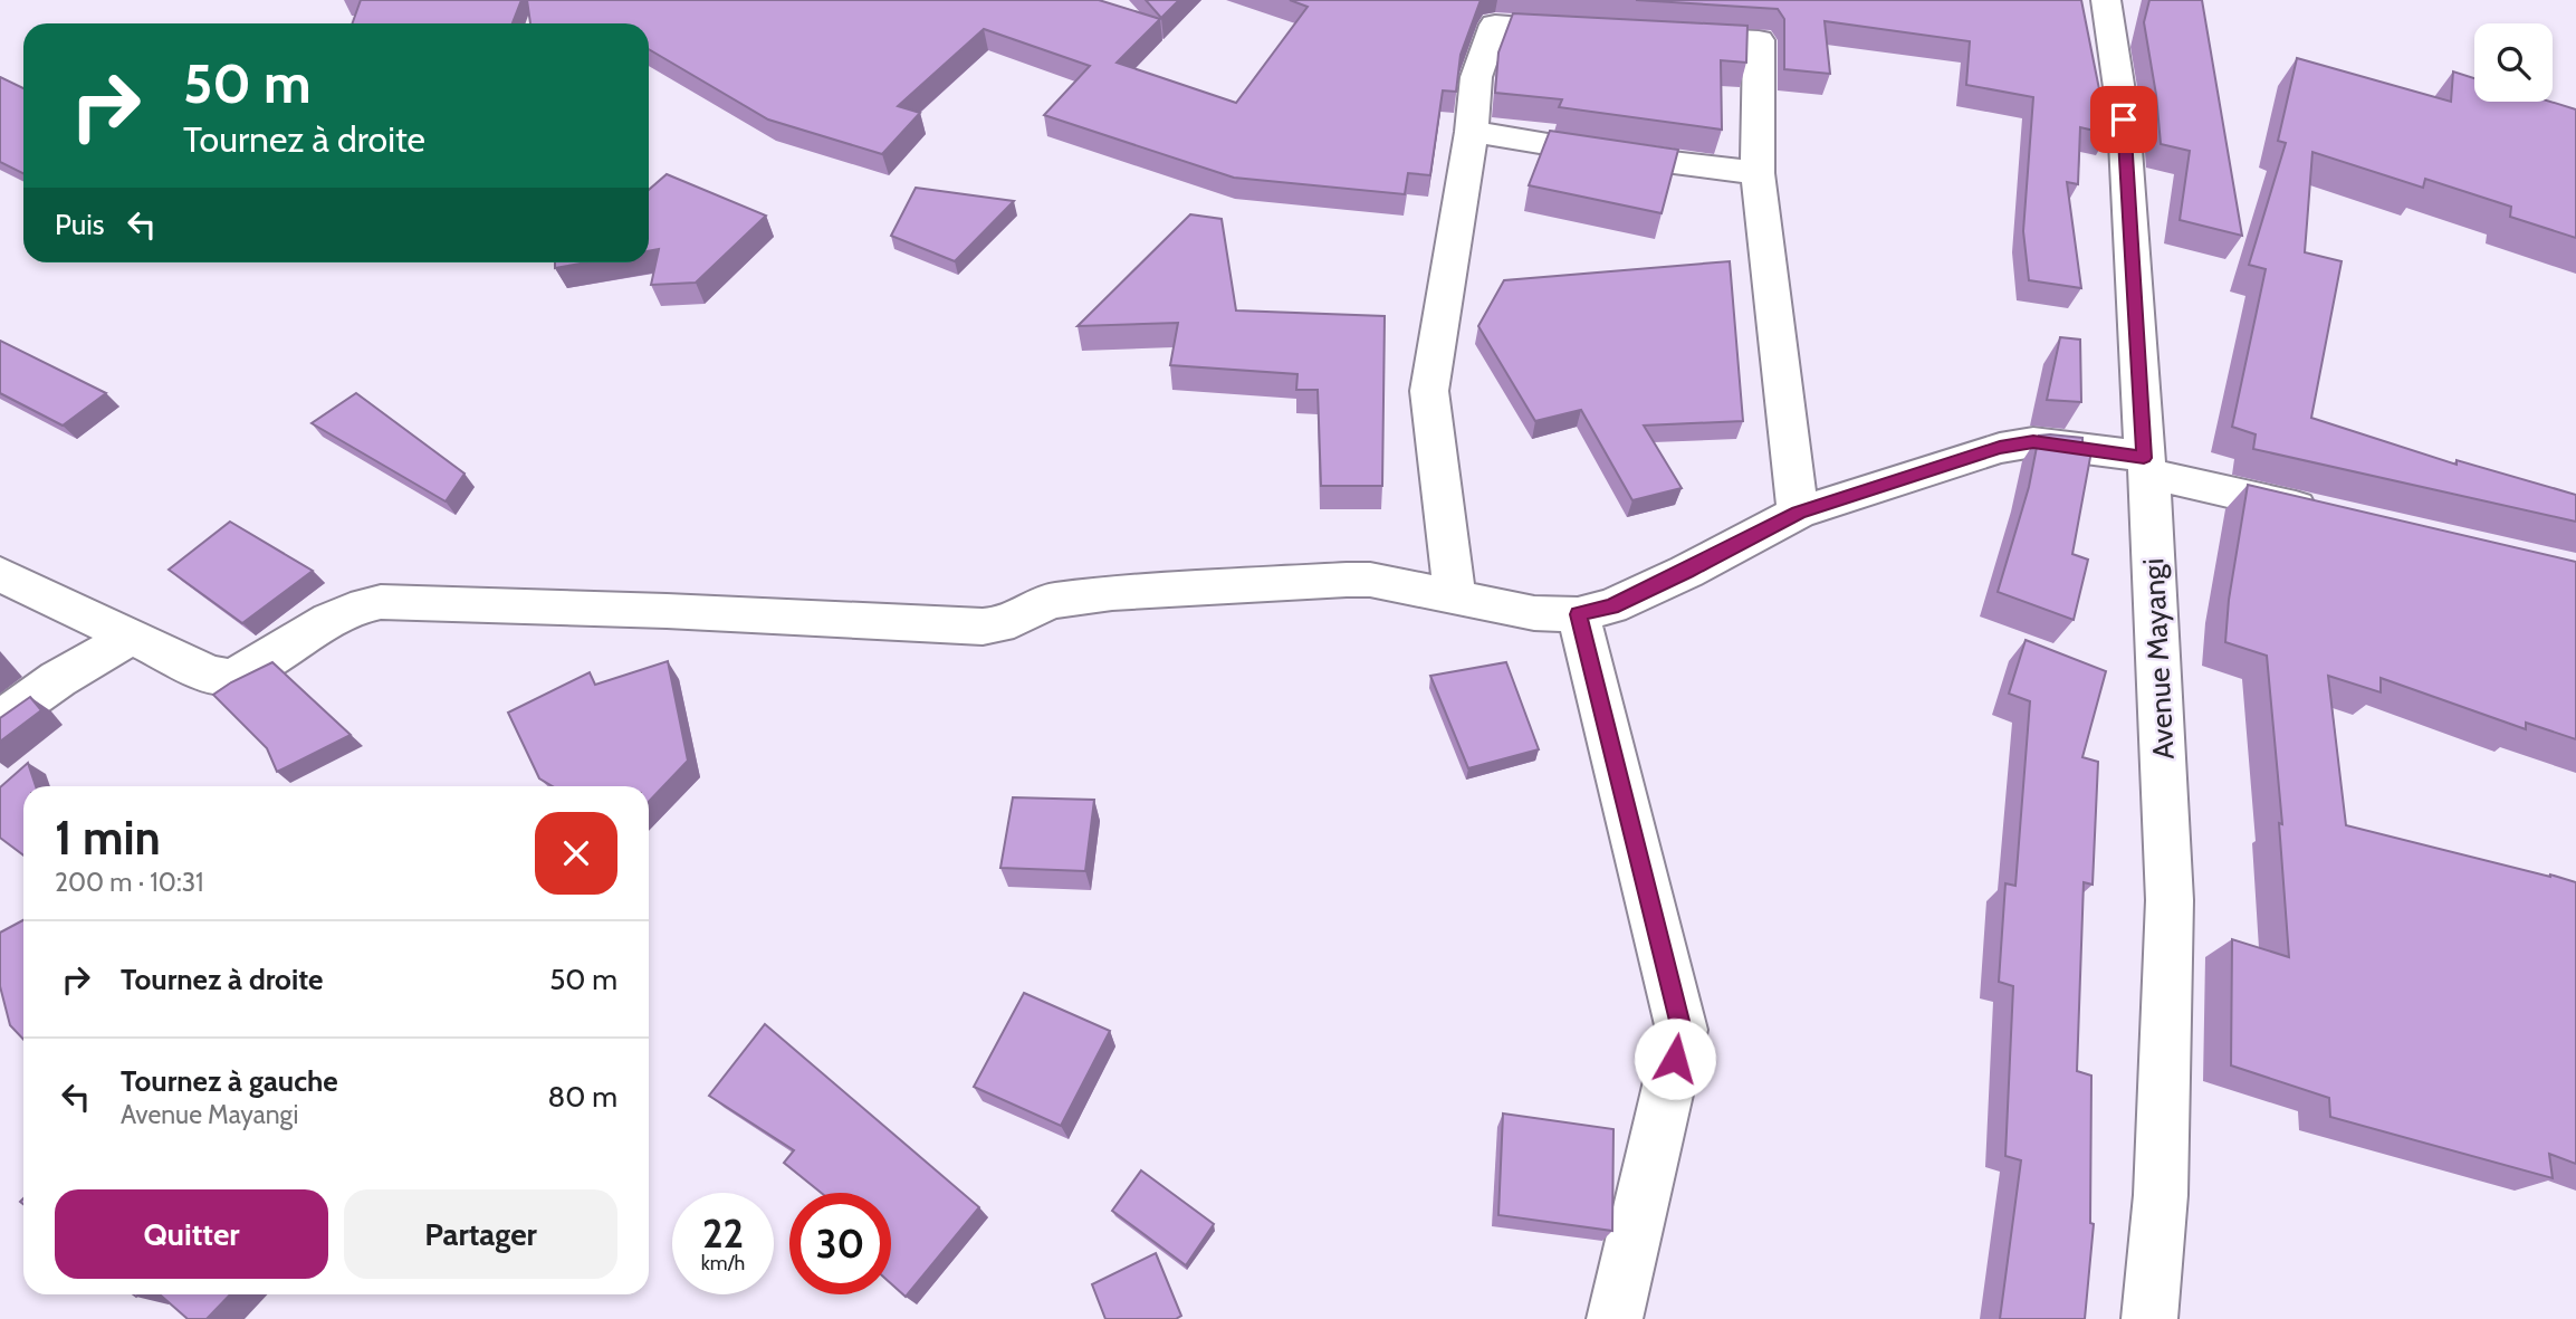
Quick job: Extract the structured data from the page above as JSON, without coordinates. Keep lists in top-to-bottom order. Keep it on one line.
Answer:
{"streets":{"street":["Avenue Mayangi"]},"page":{"turn":["50 m","Tournez à droite"],"then":"Puis","heading":["1 min","200 m · 10:31"],"list":[{"name":"Tournez à droite","value":"50 m"},{"name":"Tournez à gauche","note":"Avenue Mayangi","value":"80 m"}],"buttons":["Quitter","Partager"],"speed":"22 km/h","limit":"30"}}
